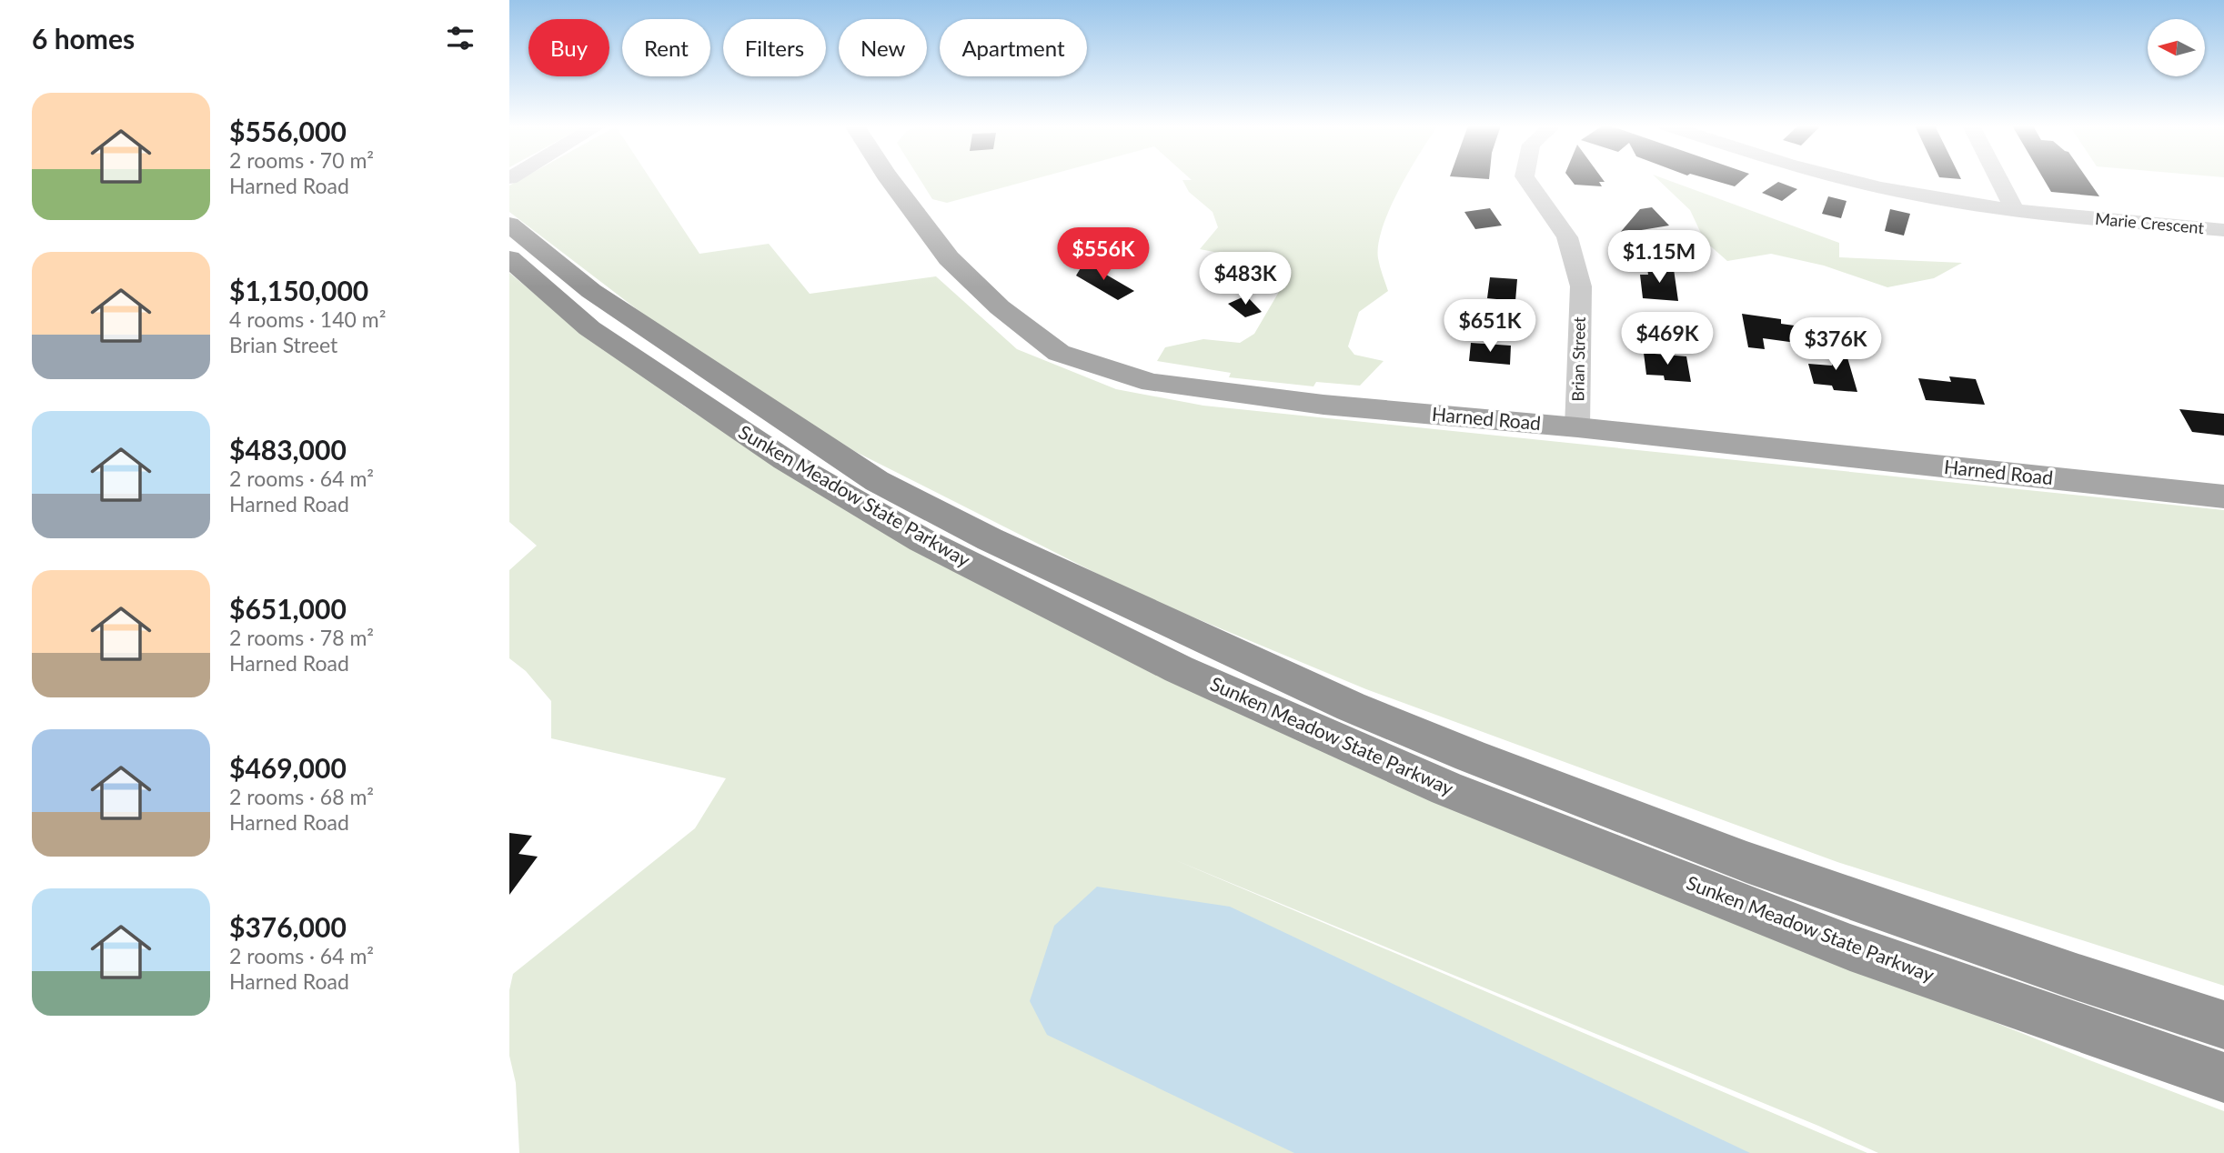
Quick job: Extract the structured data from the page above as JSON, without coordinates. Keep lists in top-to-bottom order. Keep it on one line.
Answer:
{"streets":{"highway":["Sunken Meadow State Parkway"],"main road":["Harned Road"],"street":["Marie Crescent","Brian Street"]},"crossings":[["Brian Street","Harned Road"]],"north":"left","page":{"heading":"6 homes","chip":["Buy","Rent","Filters","New","Apartment"],"list":[{"name":"$556,000","note":"2 rooms · 70 m² · Harned Road"},{"name":"$1,150,000","note":"4 rooms · 140 m² · Brian Street"},{"name":"$483,000","note":"2 rooms · 64 m² · Harned Road"},{"name":"$651,000","note":"2 rooms · 78 m² · Harned Road"},{"name":"$469,000","note":"2 rooms · 68 m² · Harned Road"},{"name":"$376,000","note":"2 rooms · 64 m² · Harned Road"}],"price":["$556K","$1.15M","$483K","$651K","$469K","$376K"]}}
